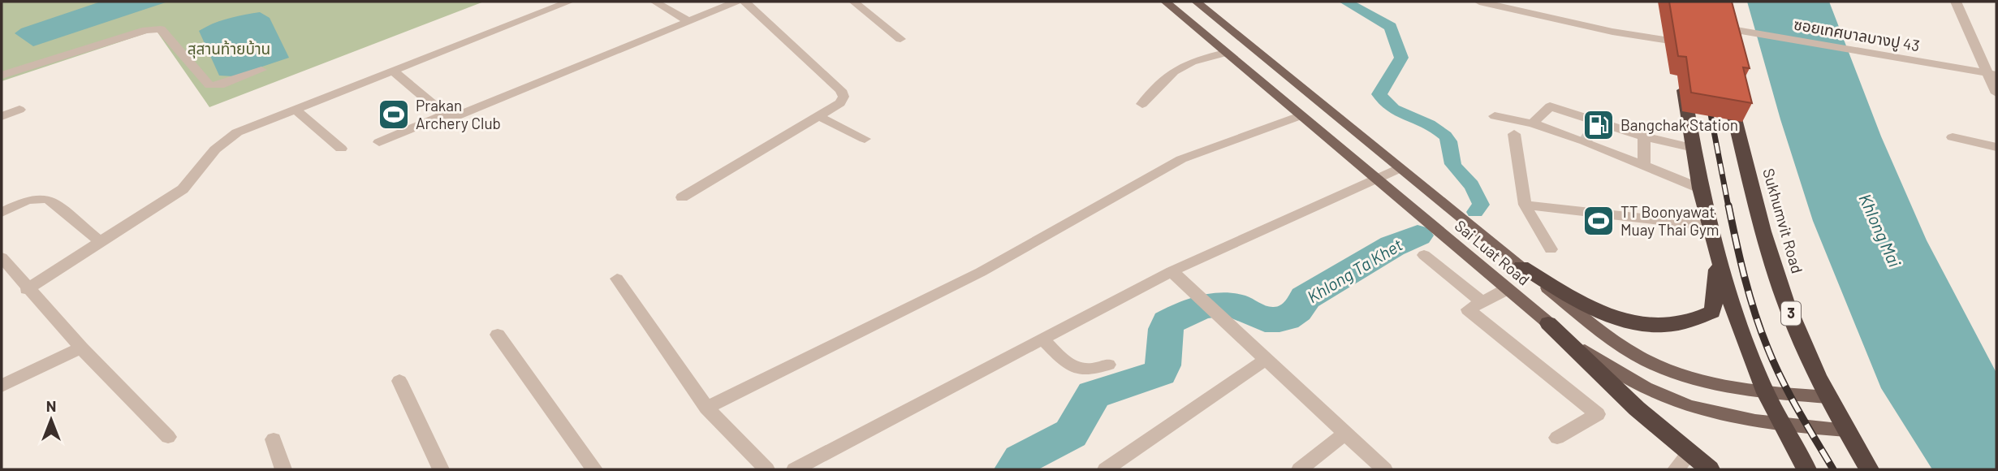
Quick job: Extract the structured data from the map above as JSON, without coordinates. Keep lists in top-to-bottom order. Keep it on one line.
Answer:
{"streets":{"highway":["Sukhumvit Road","3"],"main road":["Sai Luat Road"],"street":["ซอยเทศบาลบางปู 43"]},"crossings":[["Sukhumvit Road","Sai Luat Road"]],"water":["Khlong Mai","Khlong Ta Khet"],"parks":["สุสานท้ายบ้าน"],"places":{"sports":["Prakan Archery Club","TT Boonyawat Muay Thai Gym"],"fuel station":["Bangchak Station"]},"north":"top"}
